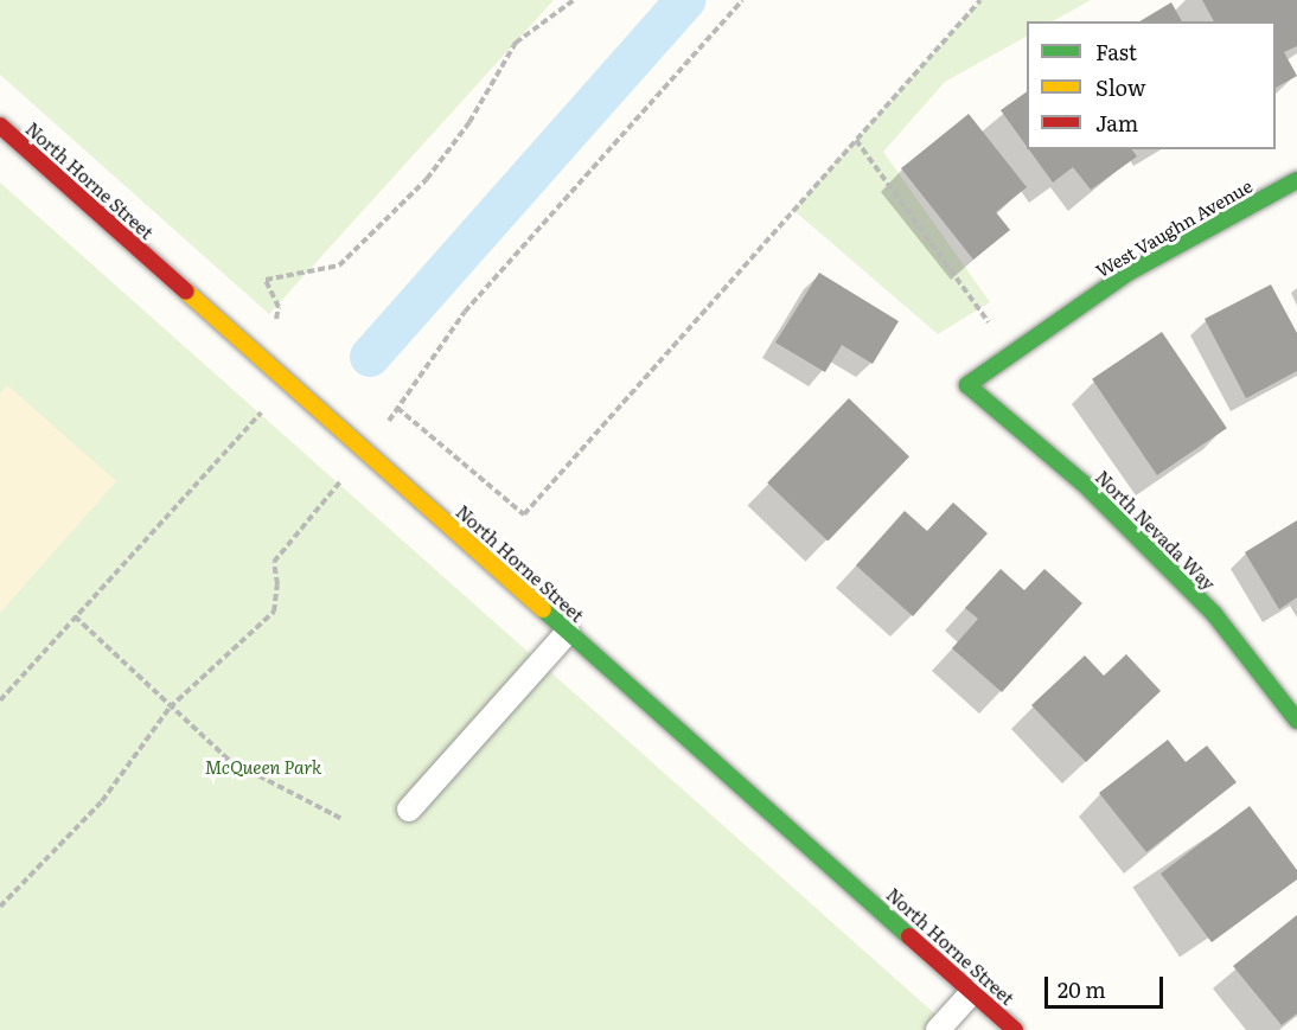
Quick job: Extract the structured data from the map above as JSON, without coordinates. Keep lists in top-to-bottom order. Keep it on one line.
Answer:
{"streets":{"street":["North Horne Street","West Vaughn Avenue","North Nevada Way"]},"crossings":[["West Vaughn Avenue","North Nevada Way"]],"parks":["McQueen Park"],"legend":["Fast","Slow","Jam"],"scale_bar":"20 m"}
